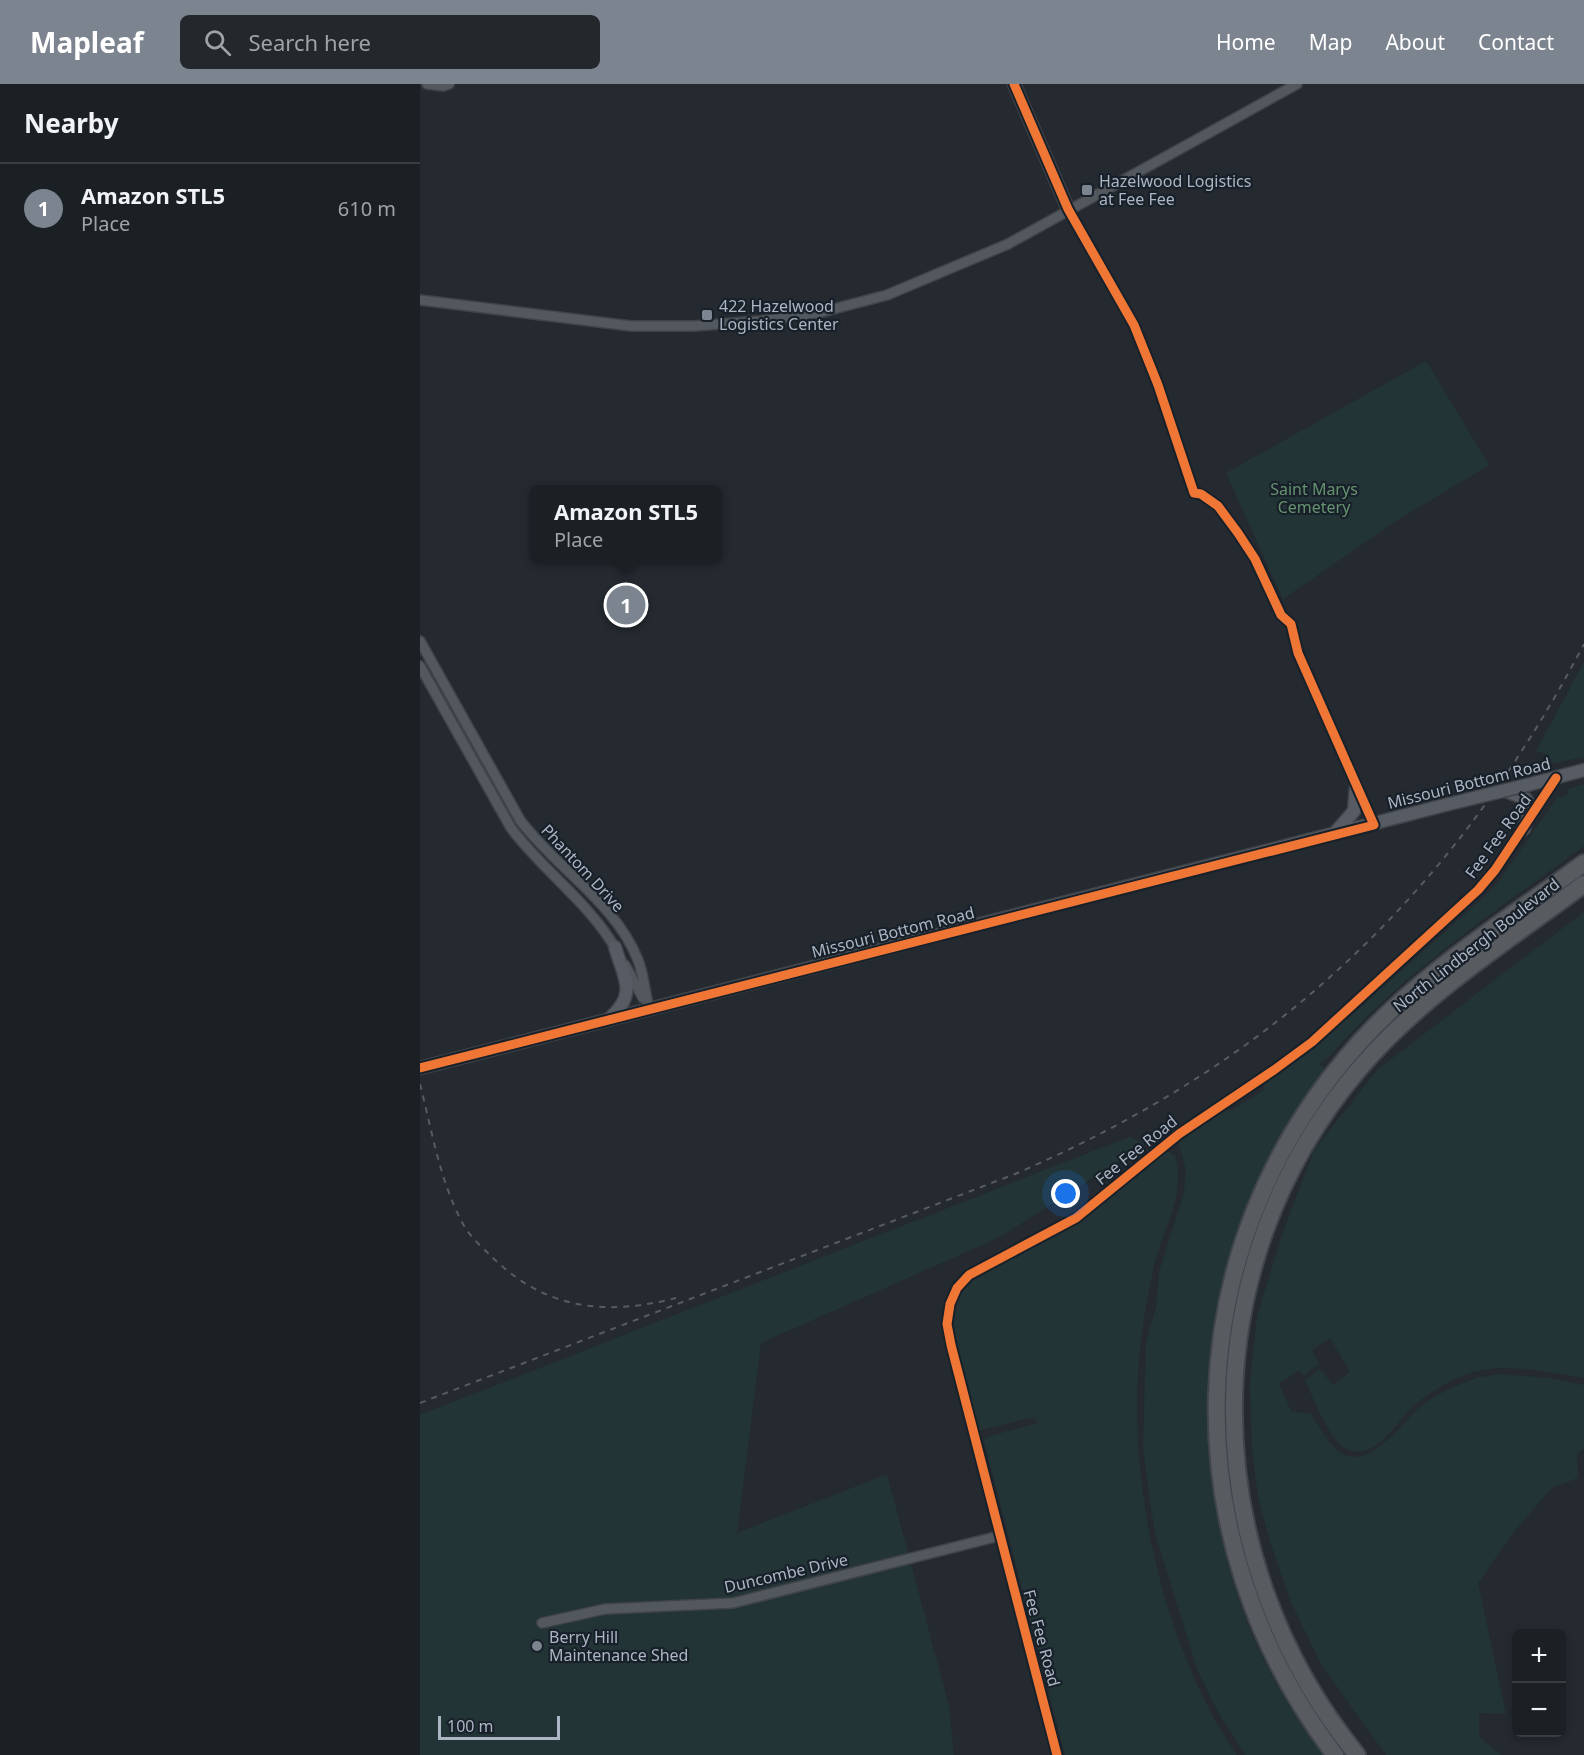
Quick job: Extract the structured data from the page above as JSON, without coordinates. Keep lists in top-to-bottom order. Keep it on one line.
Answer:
{"streets":{"highway":["North Lindbergh Boulevard"],"street":["Missouri Bottom Road","Fee Fee Road","Phantom Drive","Duncombe Drive"]},"crossings":[["Missouri Bottom Road","Fee Fee Road"],["Missouri Bottom Road","Phantom Drive"],["Fee Fee Road","Duncombe Drive"]],"parks":["Saint Marys Cemetery"],"places":{"transit":["Hazelwood Logistics at Fee Fee","422 Hazelwood Logistics Center"],"other":["Berry Hill Maintenance Shed"]},"scale_bar":"100 m","page":{"header":"Mapleaf","search":"Search here","nav":["Home","Map","About","Contact"],"heading":"Nearby","list":[{"mark":"1","name":"Amazon STL5","note":"Place","value":"610 m"}],"popup":["Amazon STL5","Place"],"pins":"1","map_buttons":["+","−"],"scale":"100 m"}}
